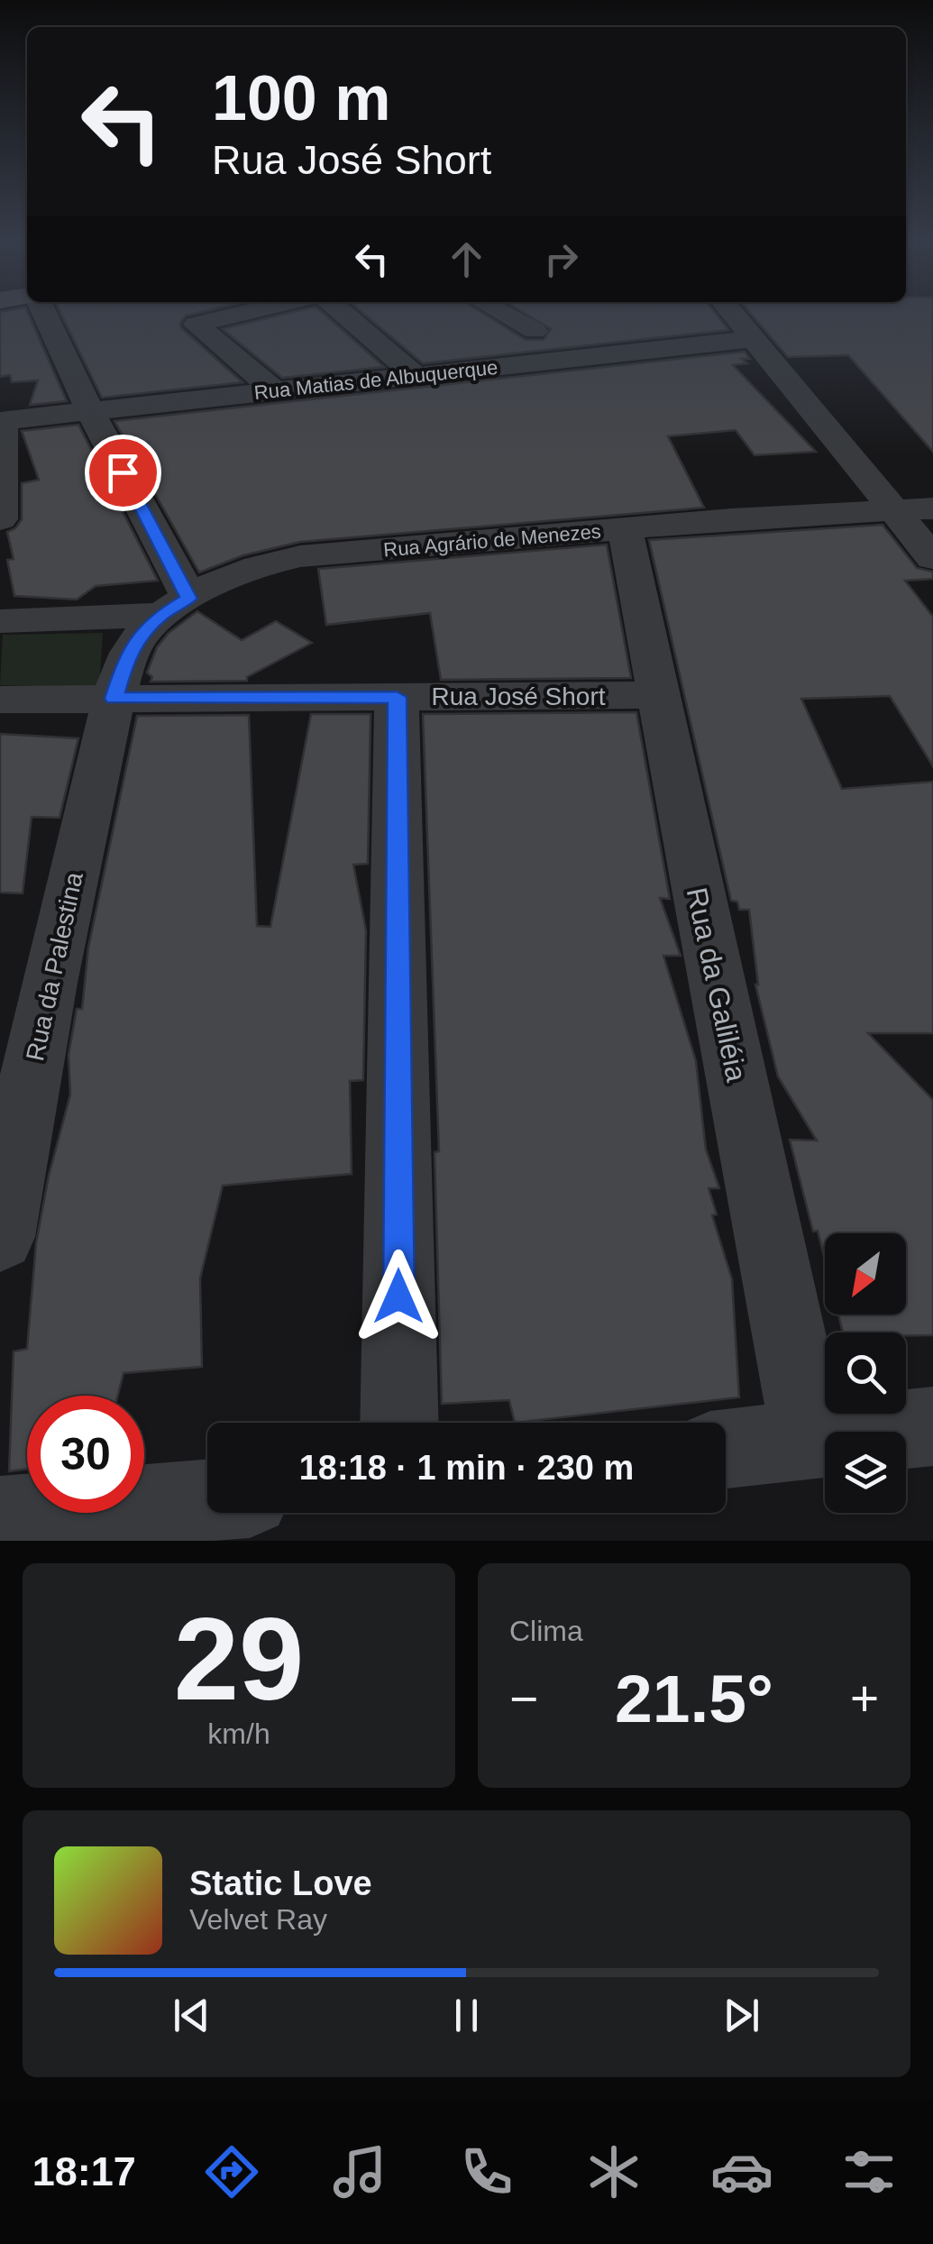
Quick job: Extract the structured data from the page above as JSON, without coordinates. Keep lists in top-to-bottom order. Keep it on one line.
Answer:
{"streets":{"street":["Rua Matias de Albuquerque","Rua Agrário de Menezes","Rua José Short","Rua da Palestina","Rua da Galiléia"]},"crossings":[["Rua Agrário de Menezes","Rua José Short"],["Rua Agrário de Menezes","Rua da Palestina"],["Rua Agrário de Menezes","Rua da Galiléia"],["Rua José Short","Rua da Palestina"],["Rua José Short","Rua da Galiléia"]],"north":"bottom left","page":{"turn":["100 m","Rua José Short"],"limit":"30","trip":"18:18 · 1 min · 230 m","tile":[["29","km/h"],"Clima"],"heat":["−","21.5°","+"],"song":["Static Love","Velvet Ray"],"tabs":"18:17"}}
